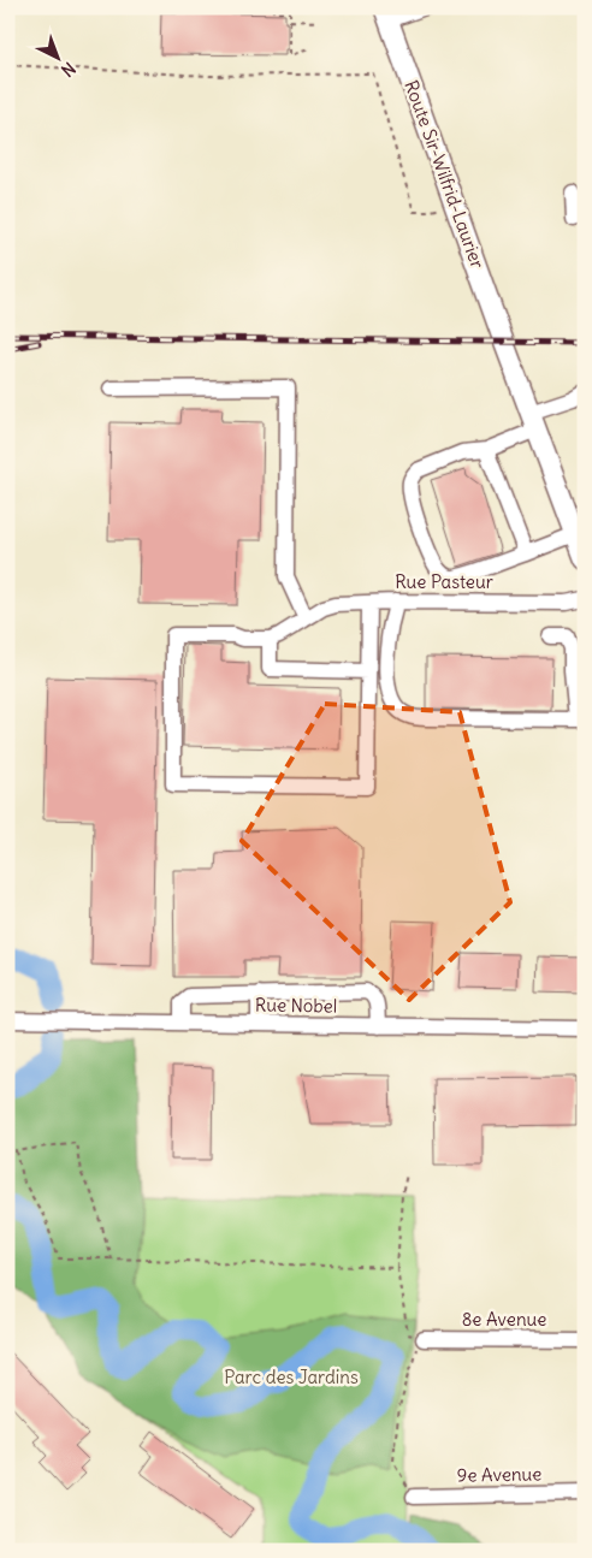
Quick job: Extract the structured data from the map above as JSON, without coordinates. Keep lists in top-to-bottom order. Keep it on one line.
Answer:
{"streets":{"main road":["Route Sir-Wilfrid-Laurier"],"street":["Rue Pasteur","Rue Nobel","8e Avenue","9e Avenue"]},"parks":["Parc des Jardins"],"north":"bottom right"}
